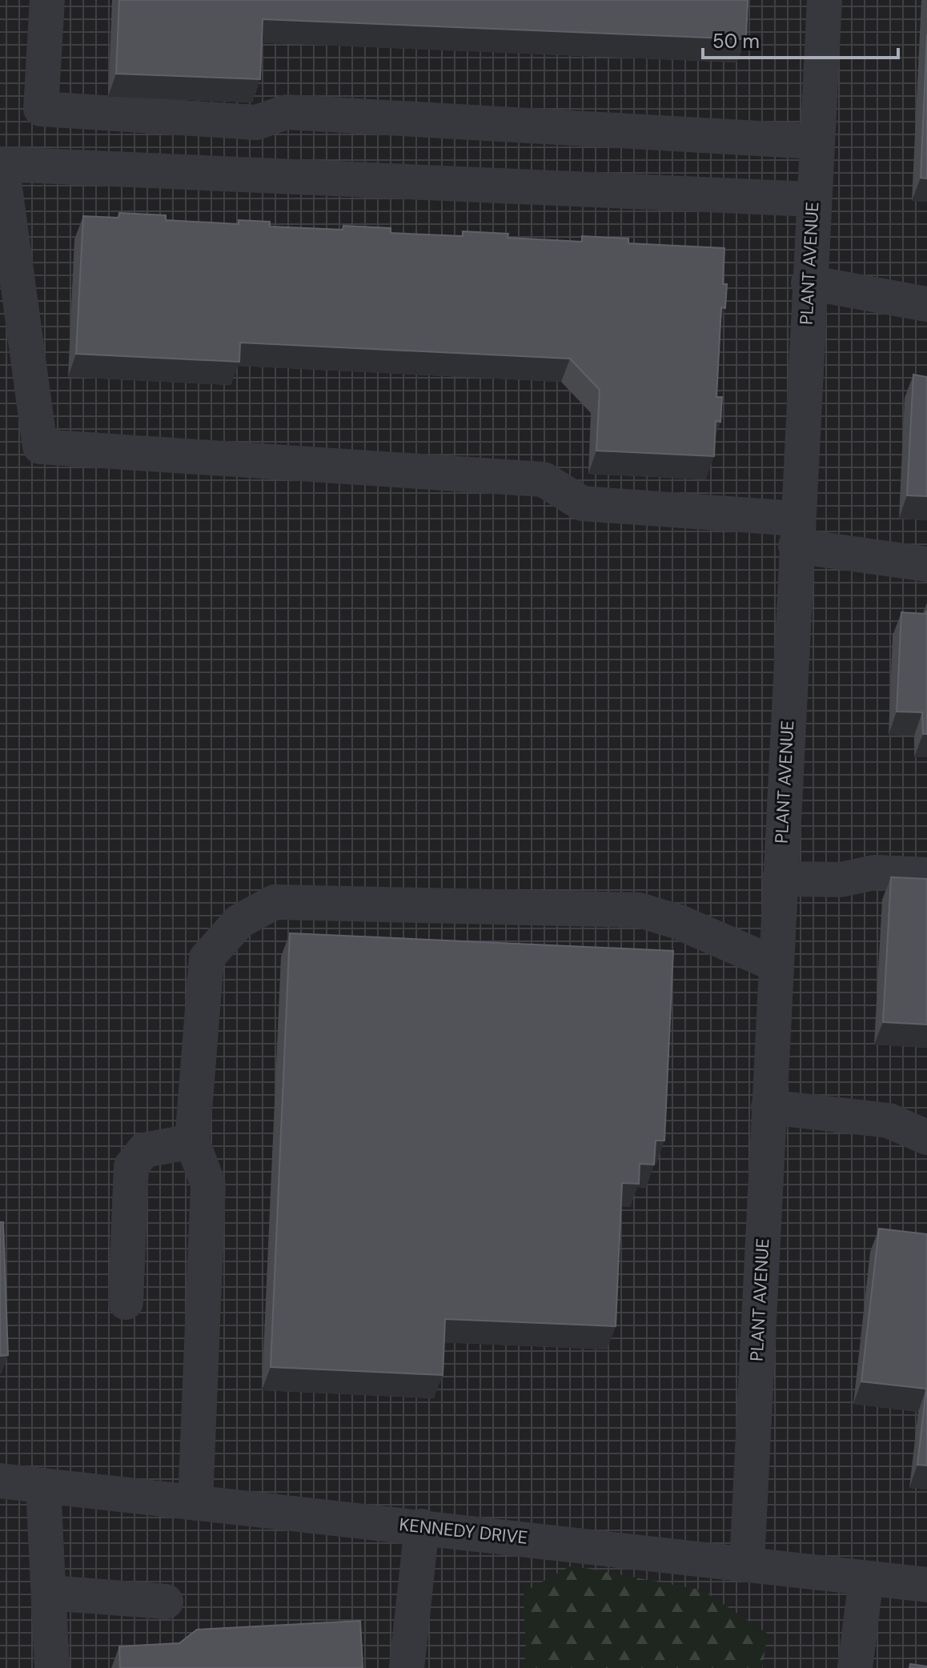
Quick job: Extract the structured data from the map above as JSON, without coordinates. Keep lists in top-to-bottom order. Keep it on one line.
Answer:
{"streets":{"street":["PLANT AVENUE","KENNEDY DRIVE"]},"crossings":[["PLANT AVENUE","KENNEDY DRIVE"]],"scale_bar":"50 m"}
